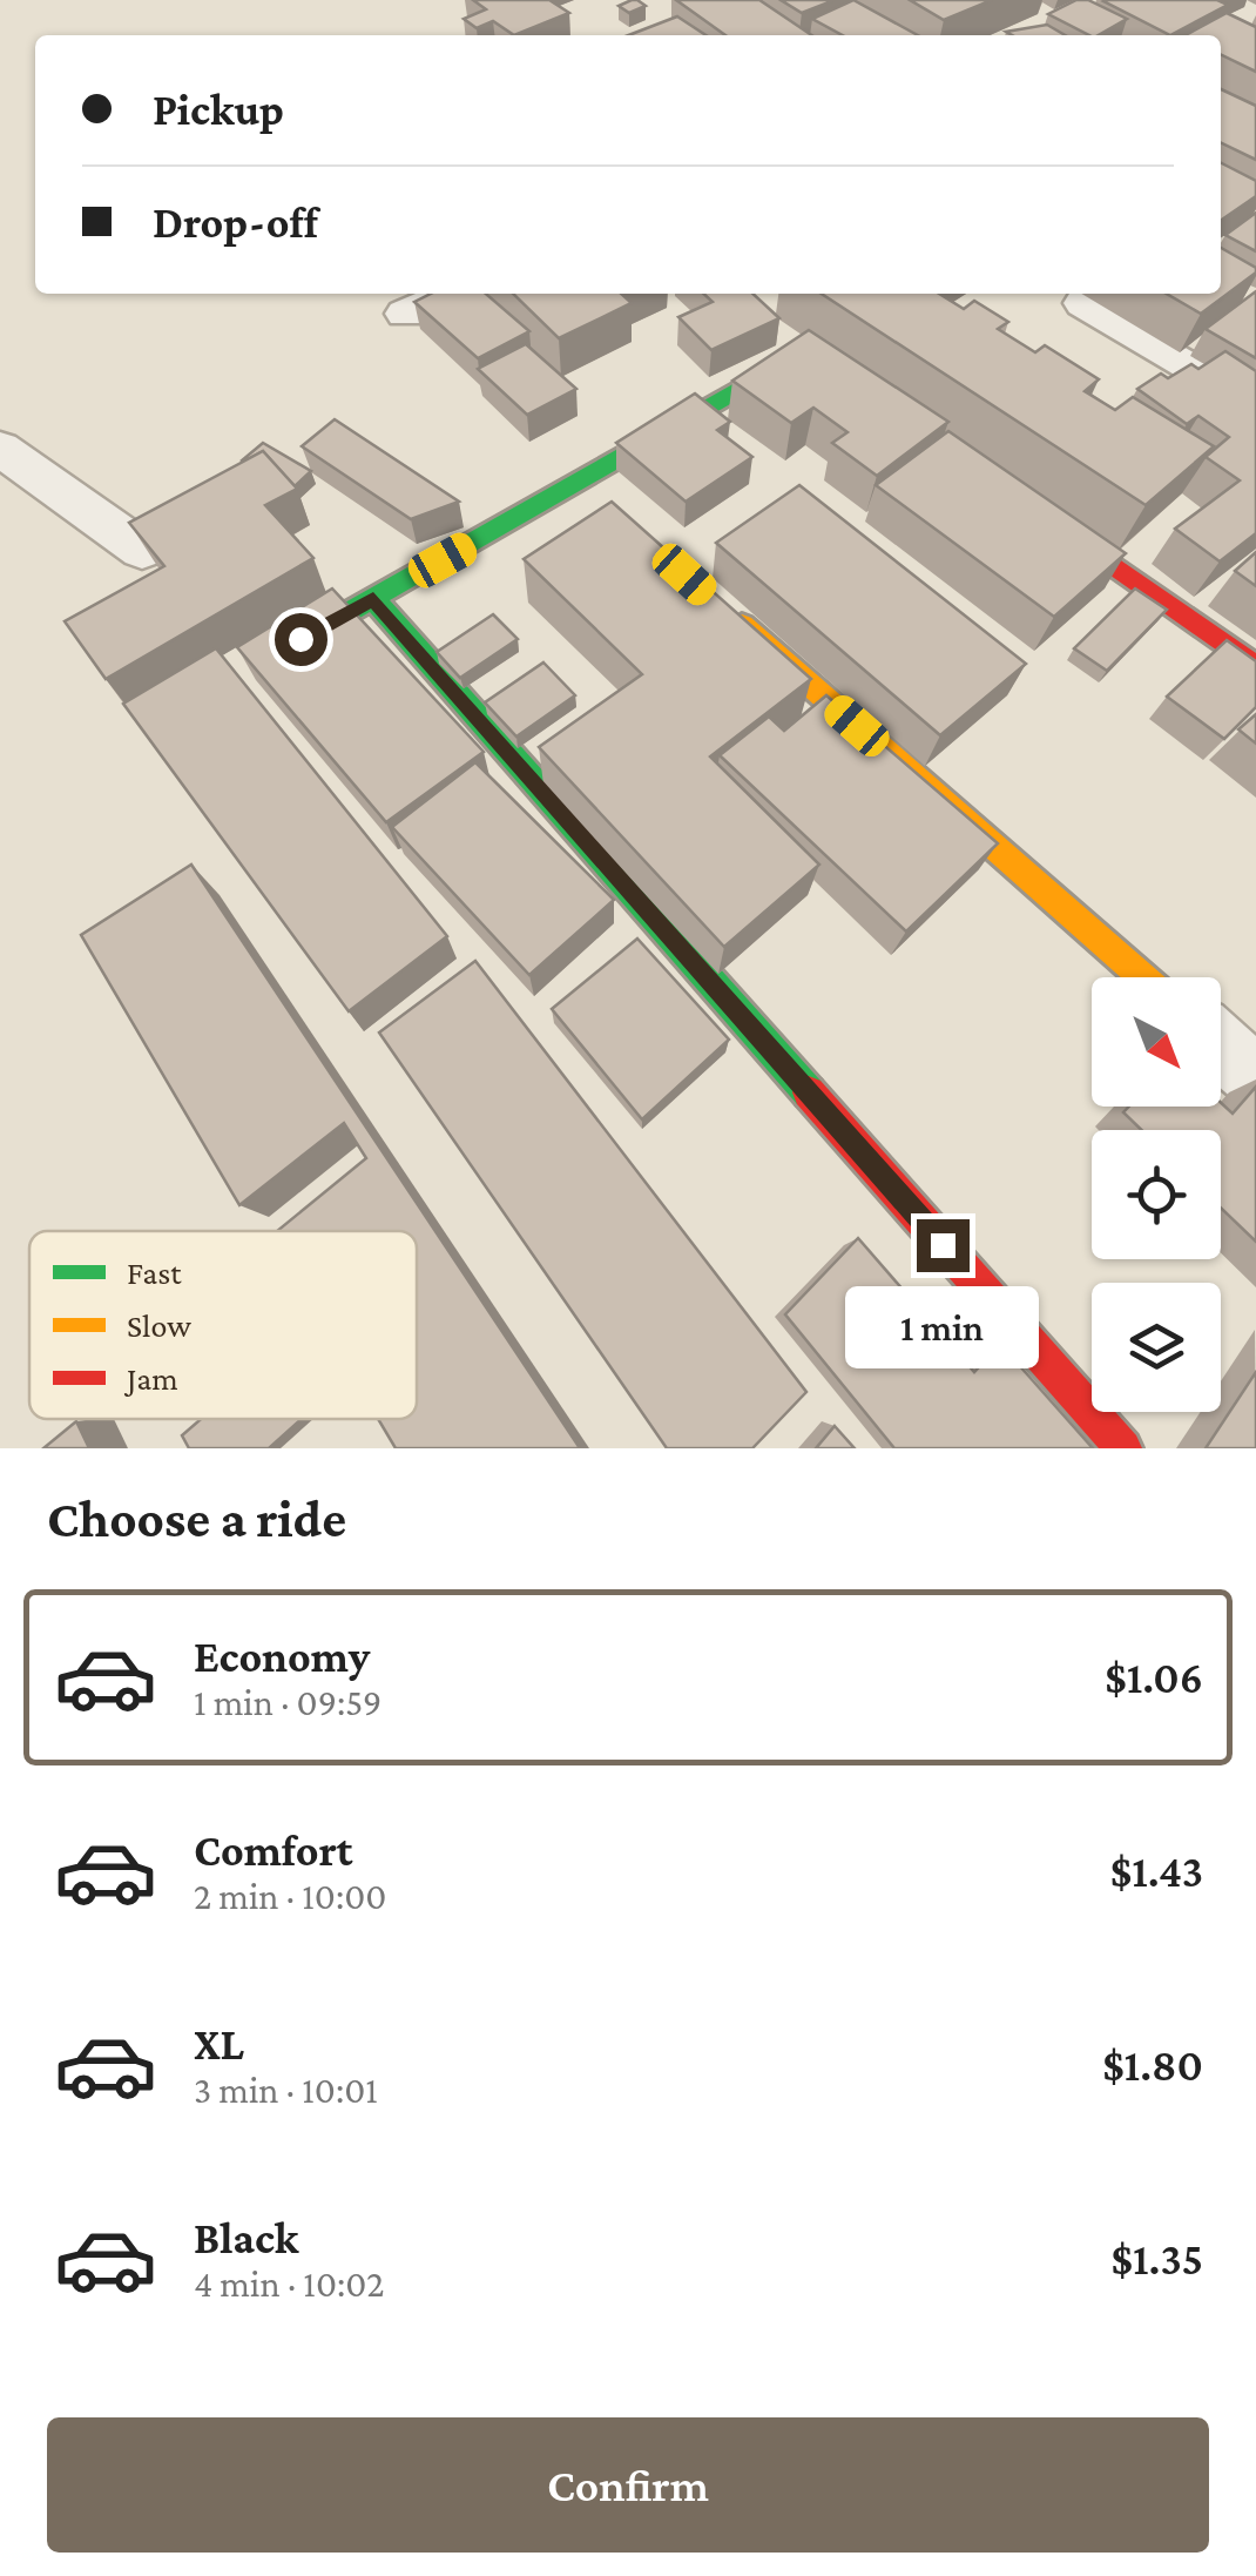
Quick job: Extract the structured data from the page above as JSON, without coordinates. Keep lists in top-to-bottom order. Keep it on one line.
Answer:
{"legend":["Fast","Slow","Jam"],"north":"bottom right","page":{"banner":["Pickup","Drop-off"],"bubble":"1 min","heading":"Choose a ride","list":[{"name":"Economy","note":"1 min · 09:59","value":"$1.06"},{"name":"Comfort","note":"2 min · 10:00","value":"$1.43"},{"name":"XL","note":"3 min · 10:01","value":"$1.80"},{"name":"Black","note":"4 min · 10:02","value":"$1.35"}],"buttons":"Confirm"}}
